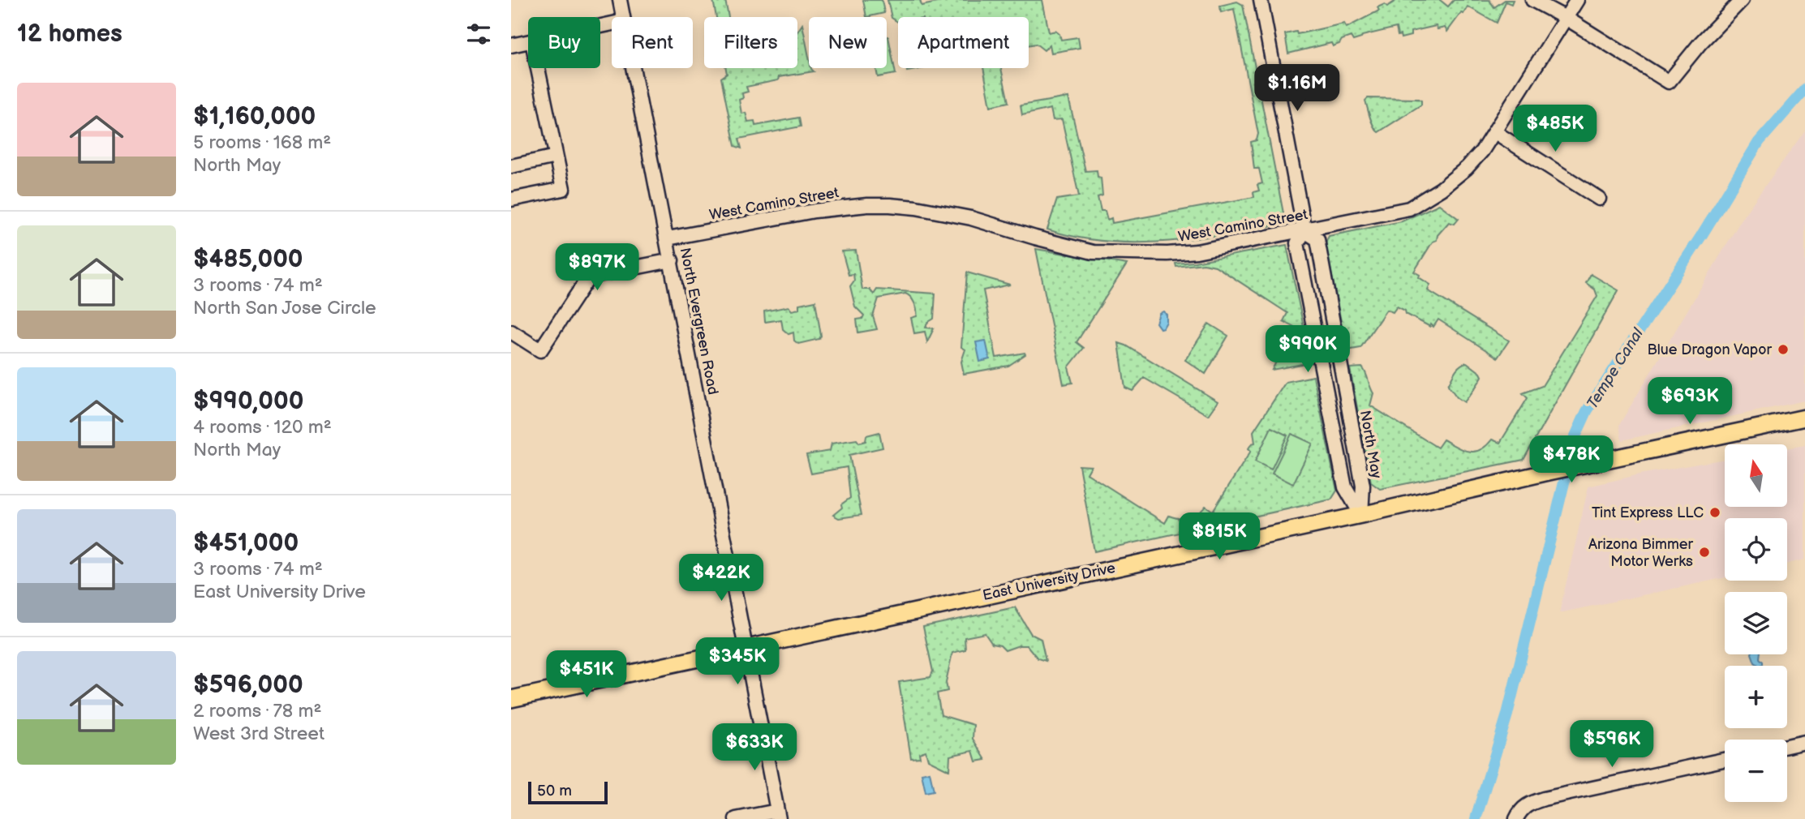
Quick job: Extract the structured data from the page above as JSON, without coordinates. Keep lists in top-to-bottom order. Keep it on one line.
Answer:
{"streets":{"main road":["East University Drive"],"street":["West Camino Street","North Evergreen Road","North May"]},"crossings":[["West Camino Street","North Evergreen Road"],["West Camino Street","North May"],["North Evergreen Road","East University Drive"],["North May","East University Drive"]],"water":["Tempe Canal"],"places":["Blue Dragon Vapor","Tint Express LLC","Arizona Bimmer Motor Werks"],"scale_bar":"50 m","north":"top","page":{"heading":"12 homes","chip":["Buy","Rent","Filters","New","Apartment"],"price":["$1.16M","$485K","$897K","$990K","$693K","$478K","$815K","$422K","$345K","$451K","$596K","$633K"],"list":[{"name":"$1,160,000","note":"5 rooms · 168 m² · North May"},{"name":"$485,000","note":"3 rooms · 74 m² · North San Jose Circle"},{"name":"$990,000","note":"4 rooms · 120 m² · North May"},{"name":"$451,000","note":"3 rooms · 74 m² · East University Drive"},{"name":"$596,000","note":"2 rooms · 78 m² · West 3rd Street"}],"map_buttons":["+","−"],"scale":"50 m"}}
